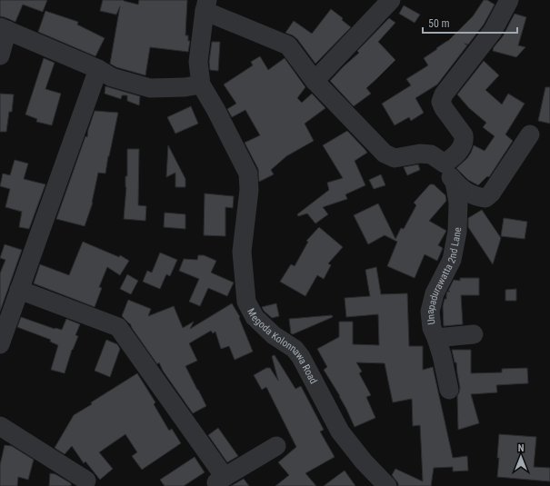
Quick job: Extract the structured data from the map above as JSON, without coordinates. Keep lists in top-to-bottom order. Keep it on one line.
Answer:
{"streets":{"street":["Unapadurawatta 2nd Lane","Megoda Kolonnawa Road"]},"scale_bar":"50 m","north":"top"}
